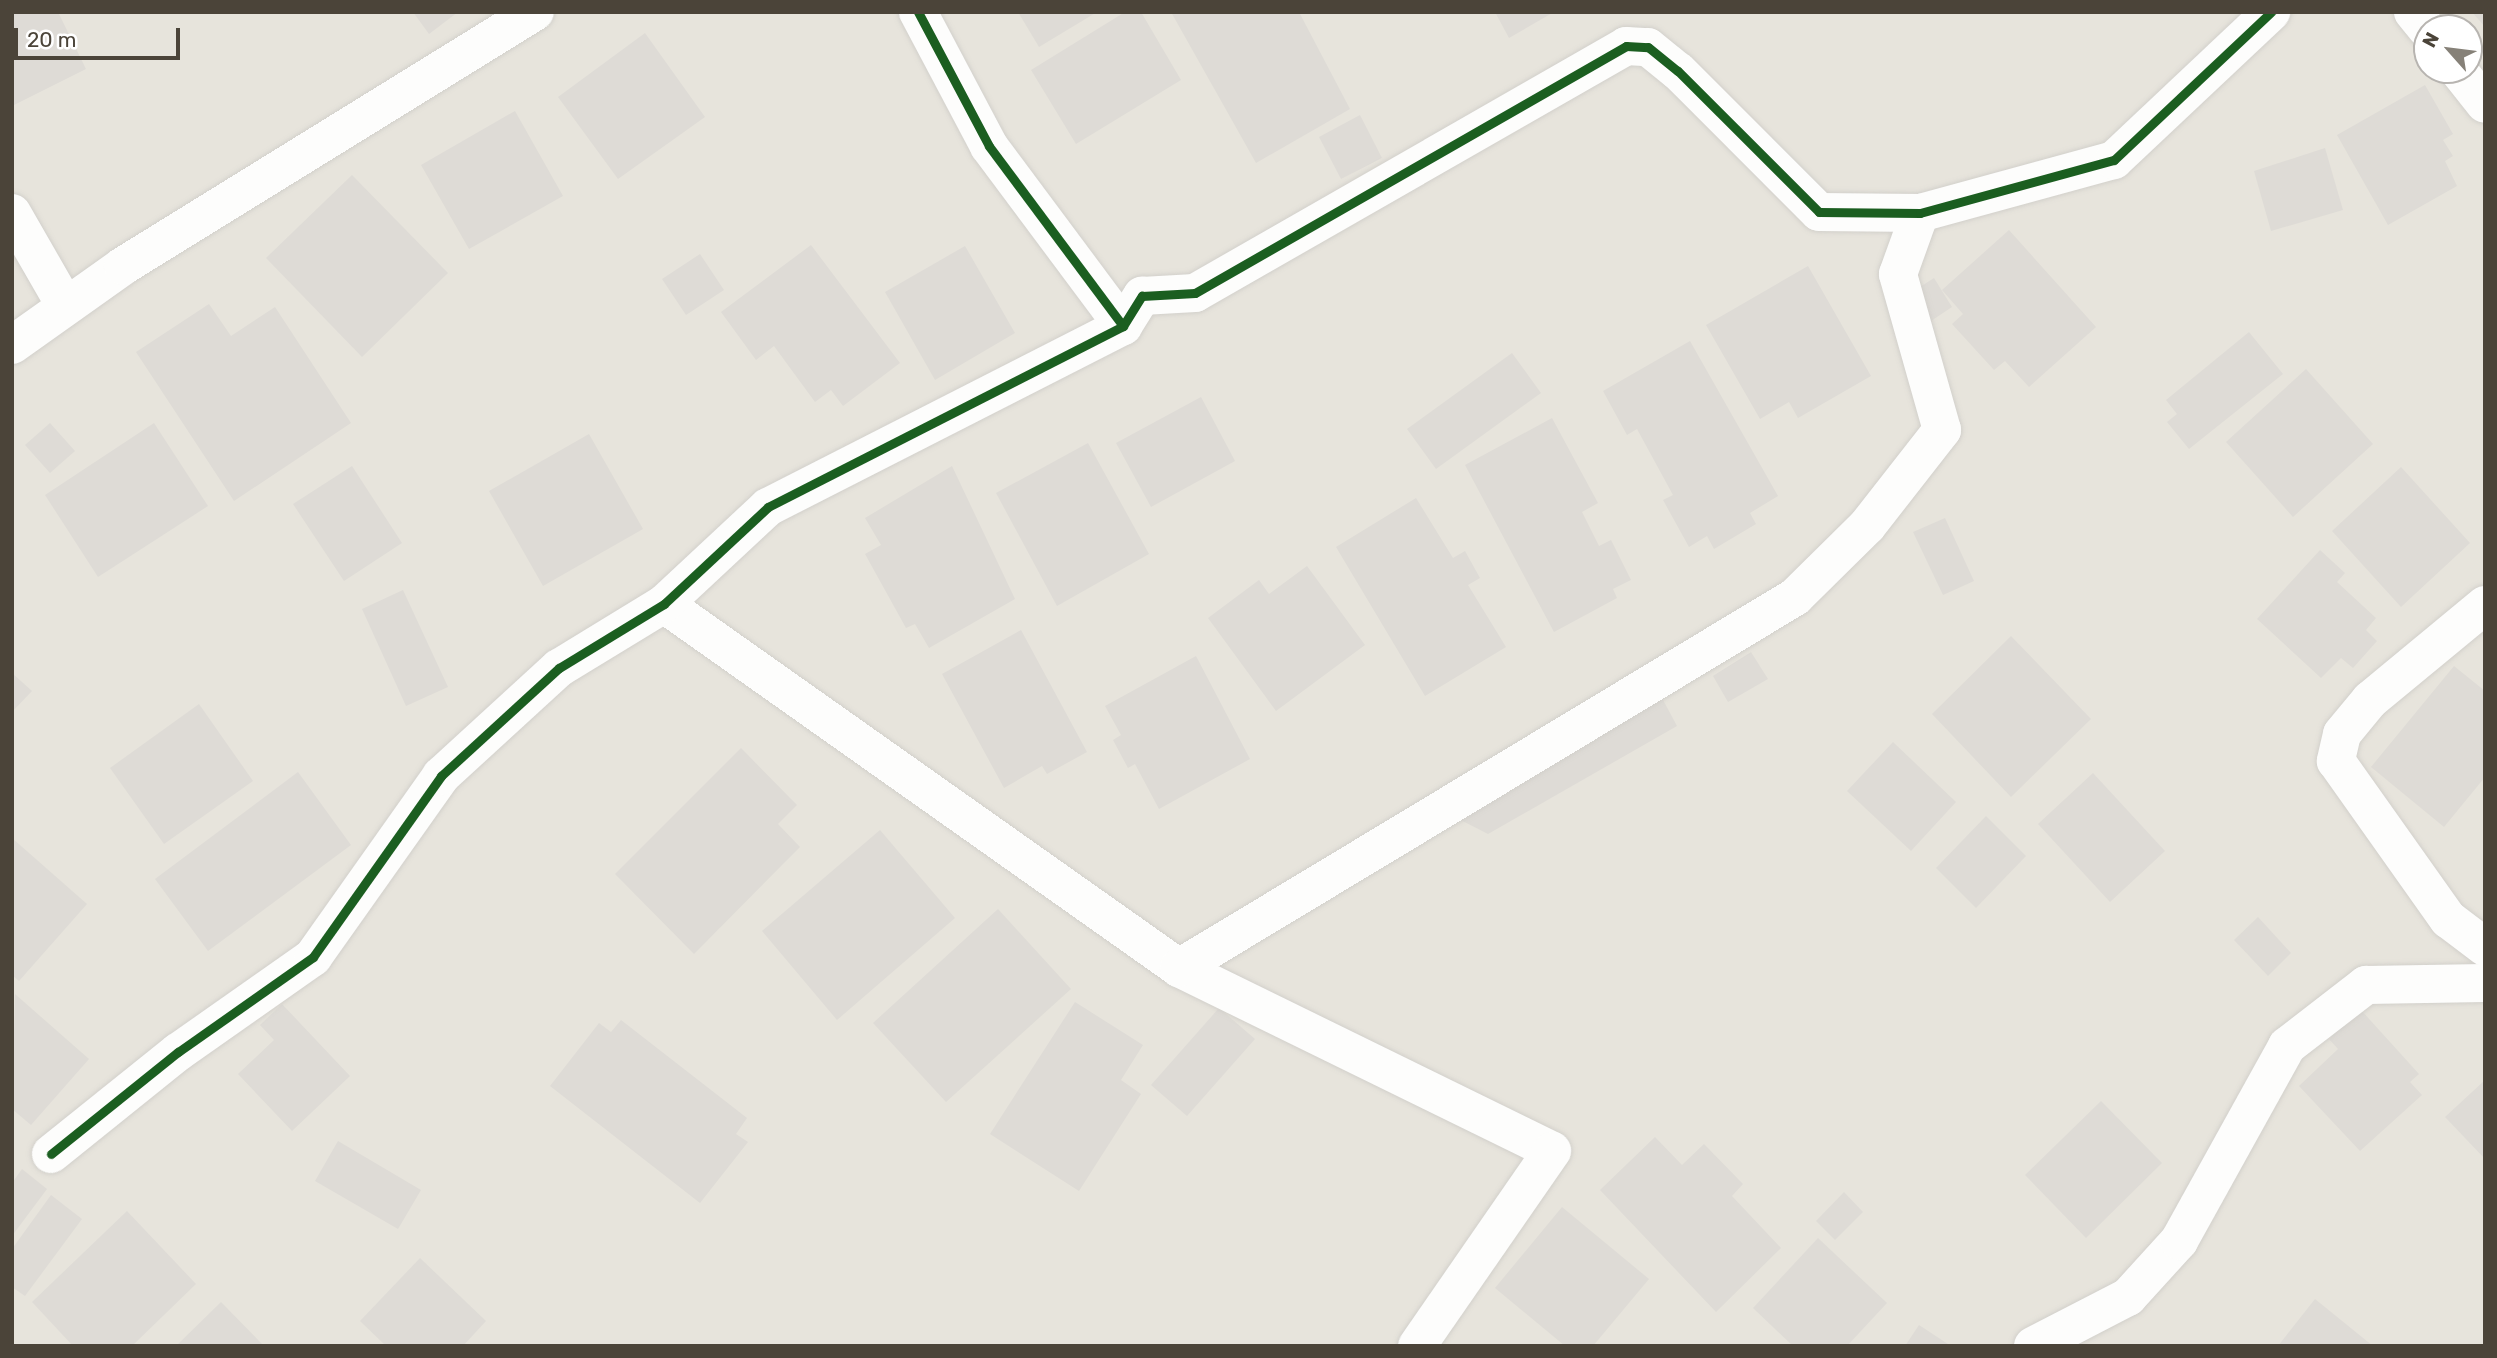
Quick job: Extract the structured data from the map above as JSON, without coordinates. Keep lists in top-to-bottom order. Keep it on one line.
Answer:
{"scale_bar":"20 m","north":"top left"}
